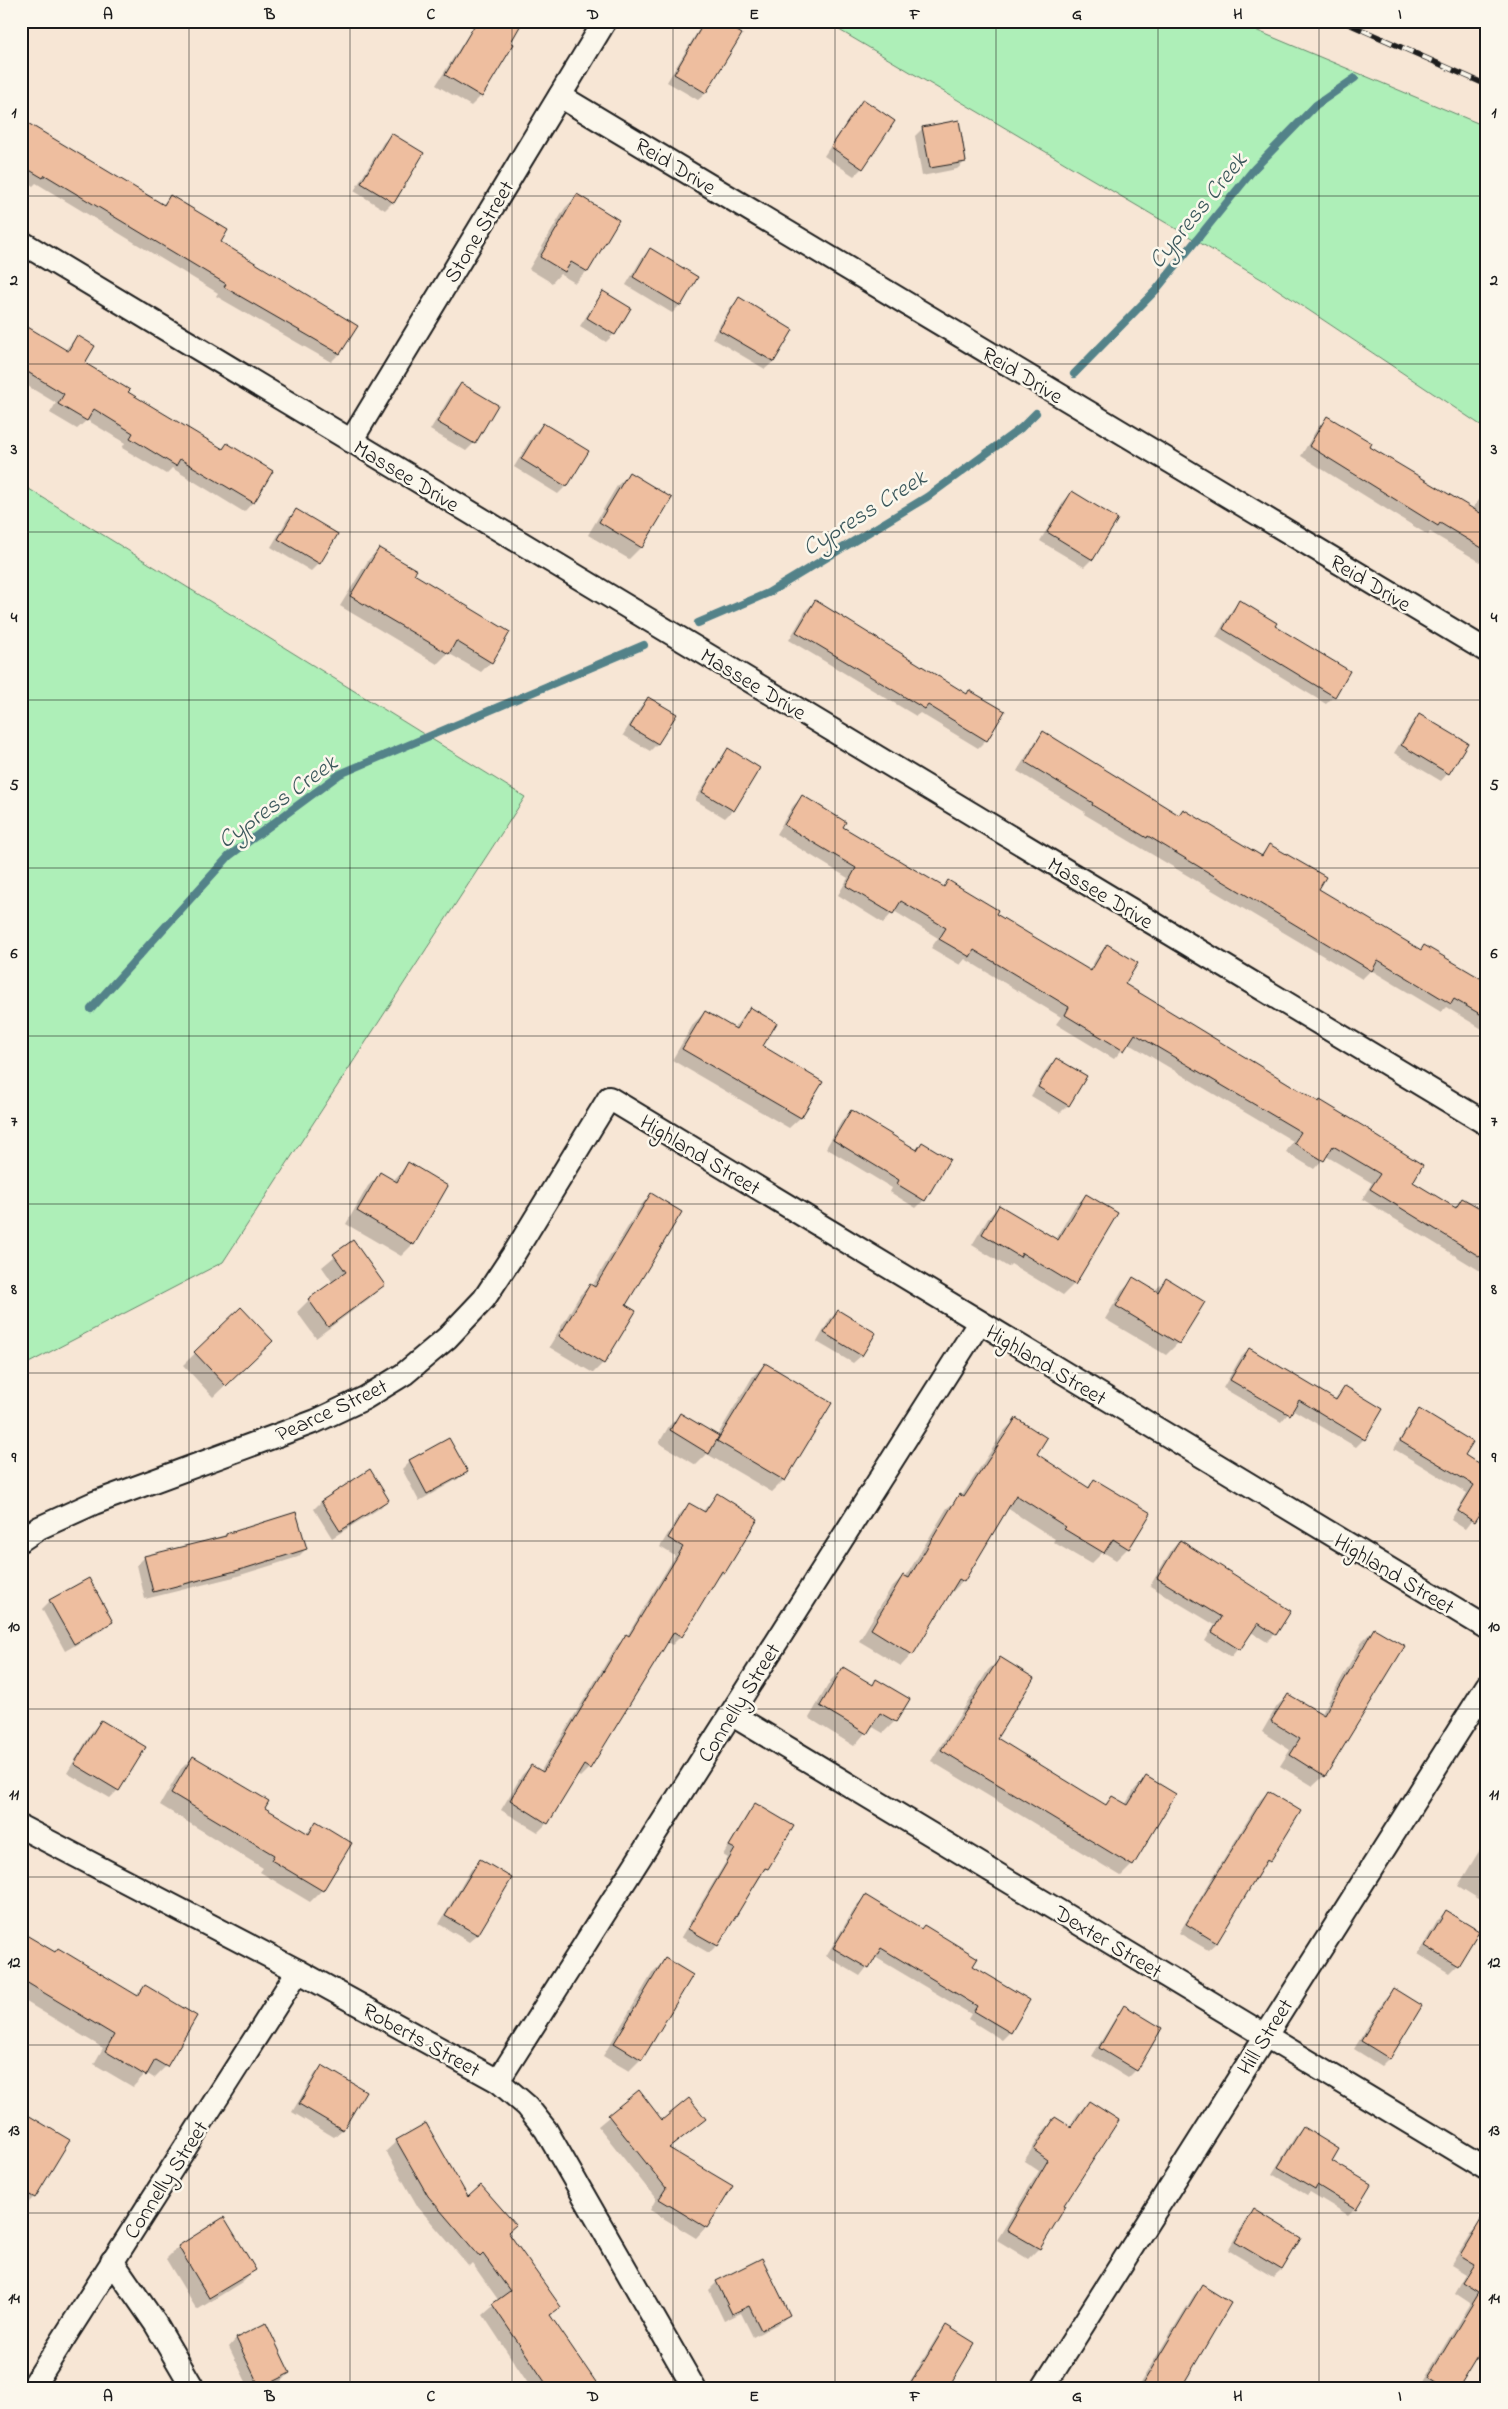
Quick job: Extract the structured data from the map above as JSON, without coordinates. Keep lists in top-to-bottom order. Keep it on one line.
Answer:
{"streets":{"street":["Reid Drive","Stone Street","Massee Drive","Highland Street","Pearce Street","Connelly Street","Dexter Street","Hill Street","Roberts Street"]},"crossings":[["Reid Drive","Stone Street"],["Stone Street","Massee Drive"],["Highland Street","Pearce Street"],["Highland Street","Connelly Street"],["Connelly Street","Dexter Street"],["Connelly Street","Roberts Street"],["Dexter Street","Hill Street"]],"water":["Cypress Creek"],"grid":{"columns":["A","B","C","D","E","F","G","H","I"],"rows":["1","2","3","4","5","6","7","8","9","10","11","12","13","14"]}}
